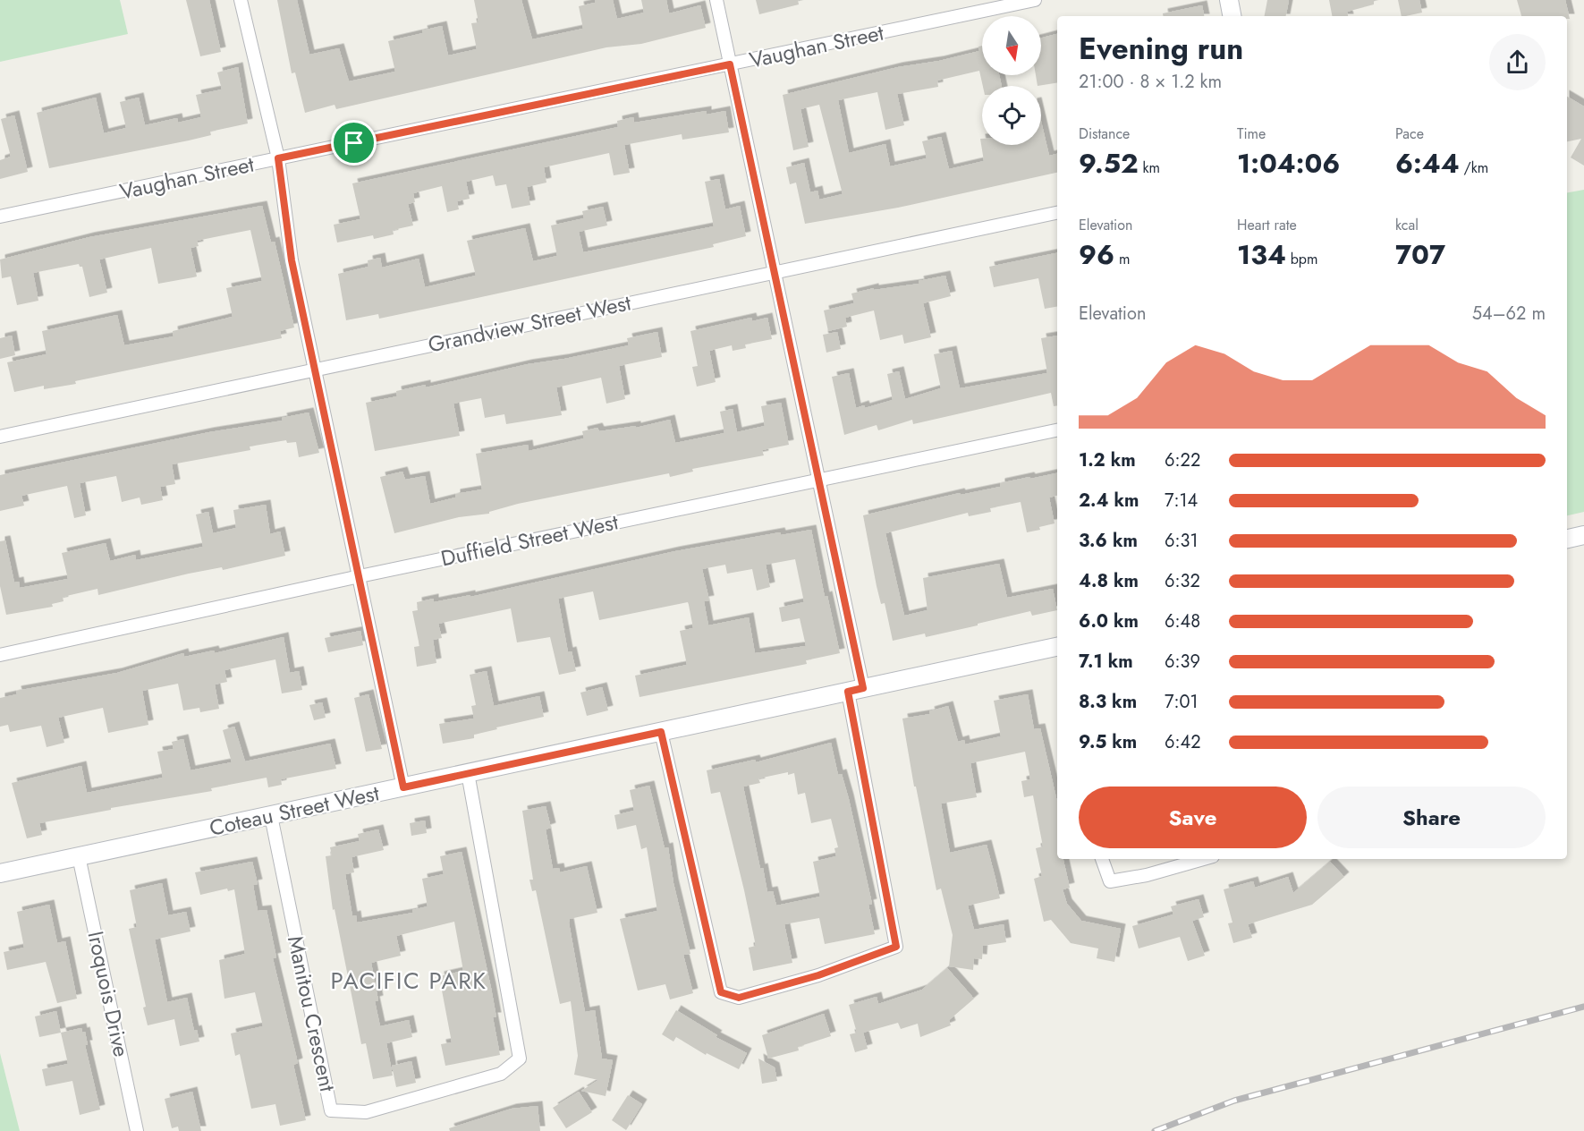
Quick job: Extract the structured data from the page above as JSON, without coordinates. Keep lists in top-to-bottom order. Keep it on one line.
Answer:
{"streets":{"street":["Vaughan Street","Grandview Street West","Duffield Street West","Coteau Street West","Iroquois Drive","Manitou Crescent"]},"crossings":[["Coteau Street West","Iroquois Drive"],["Coteau Street West","Manitou Crescent"]],"districts":["PACIFIC PARK"],"north":"bottom","page":{"heading":["Evening run","21:00 · 8 × 1.2 km"],"stats":[["Distance","9.52 km"],["Time","1:04:06"],["Pace","6:44 /km"],["Elevation","96 m"],["Heart rate","134 bpm"],["kcal","707"]],"chart":["Elevation","54–62 m"],"list":[{"name":"1.2 km","note":"6:22"},{"name":"2.4 km","note":"7:14"},{"name":"3.6 km","note":"6:31"},{"name":"4.8 km","note":"6:32"},{"name":"6.0 km","note":"6:48"},{"name":"7.1 km","note":"6:39"},{"name":"8.3 km","note":"7:01"},{"name":"9.5 km","note":"6:42"}],"buttons":["Save","Share"]}}
